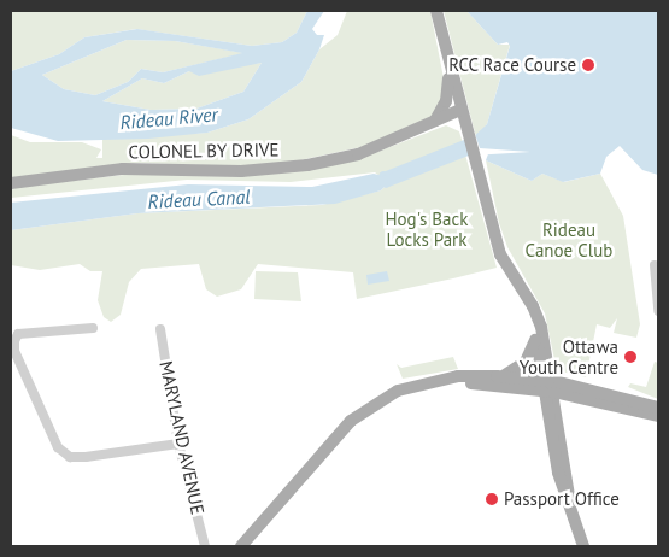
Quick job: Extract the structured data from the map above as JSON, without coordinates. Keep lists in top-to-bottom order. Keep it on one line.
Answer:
{"streets":{"main road":["COLONEL BY DRIVE"],"street":["MARYLAND AVENUE"]},"water":["Rideau River","Rideau Canal"],"parks":["Hog's Back Locks Park","Rideau Canoe Club"],"places":["RCC Race Course","Ottawa Youth Centre","Passport Office"]}
